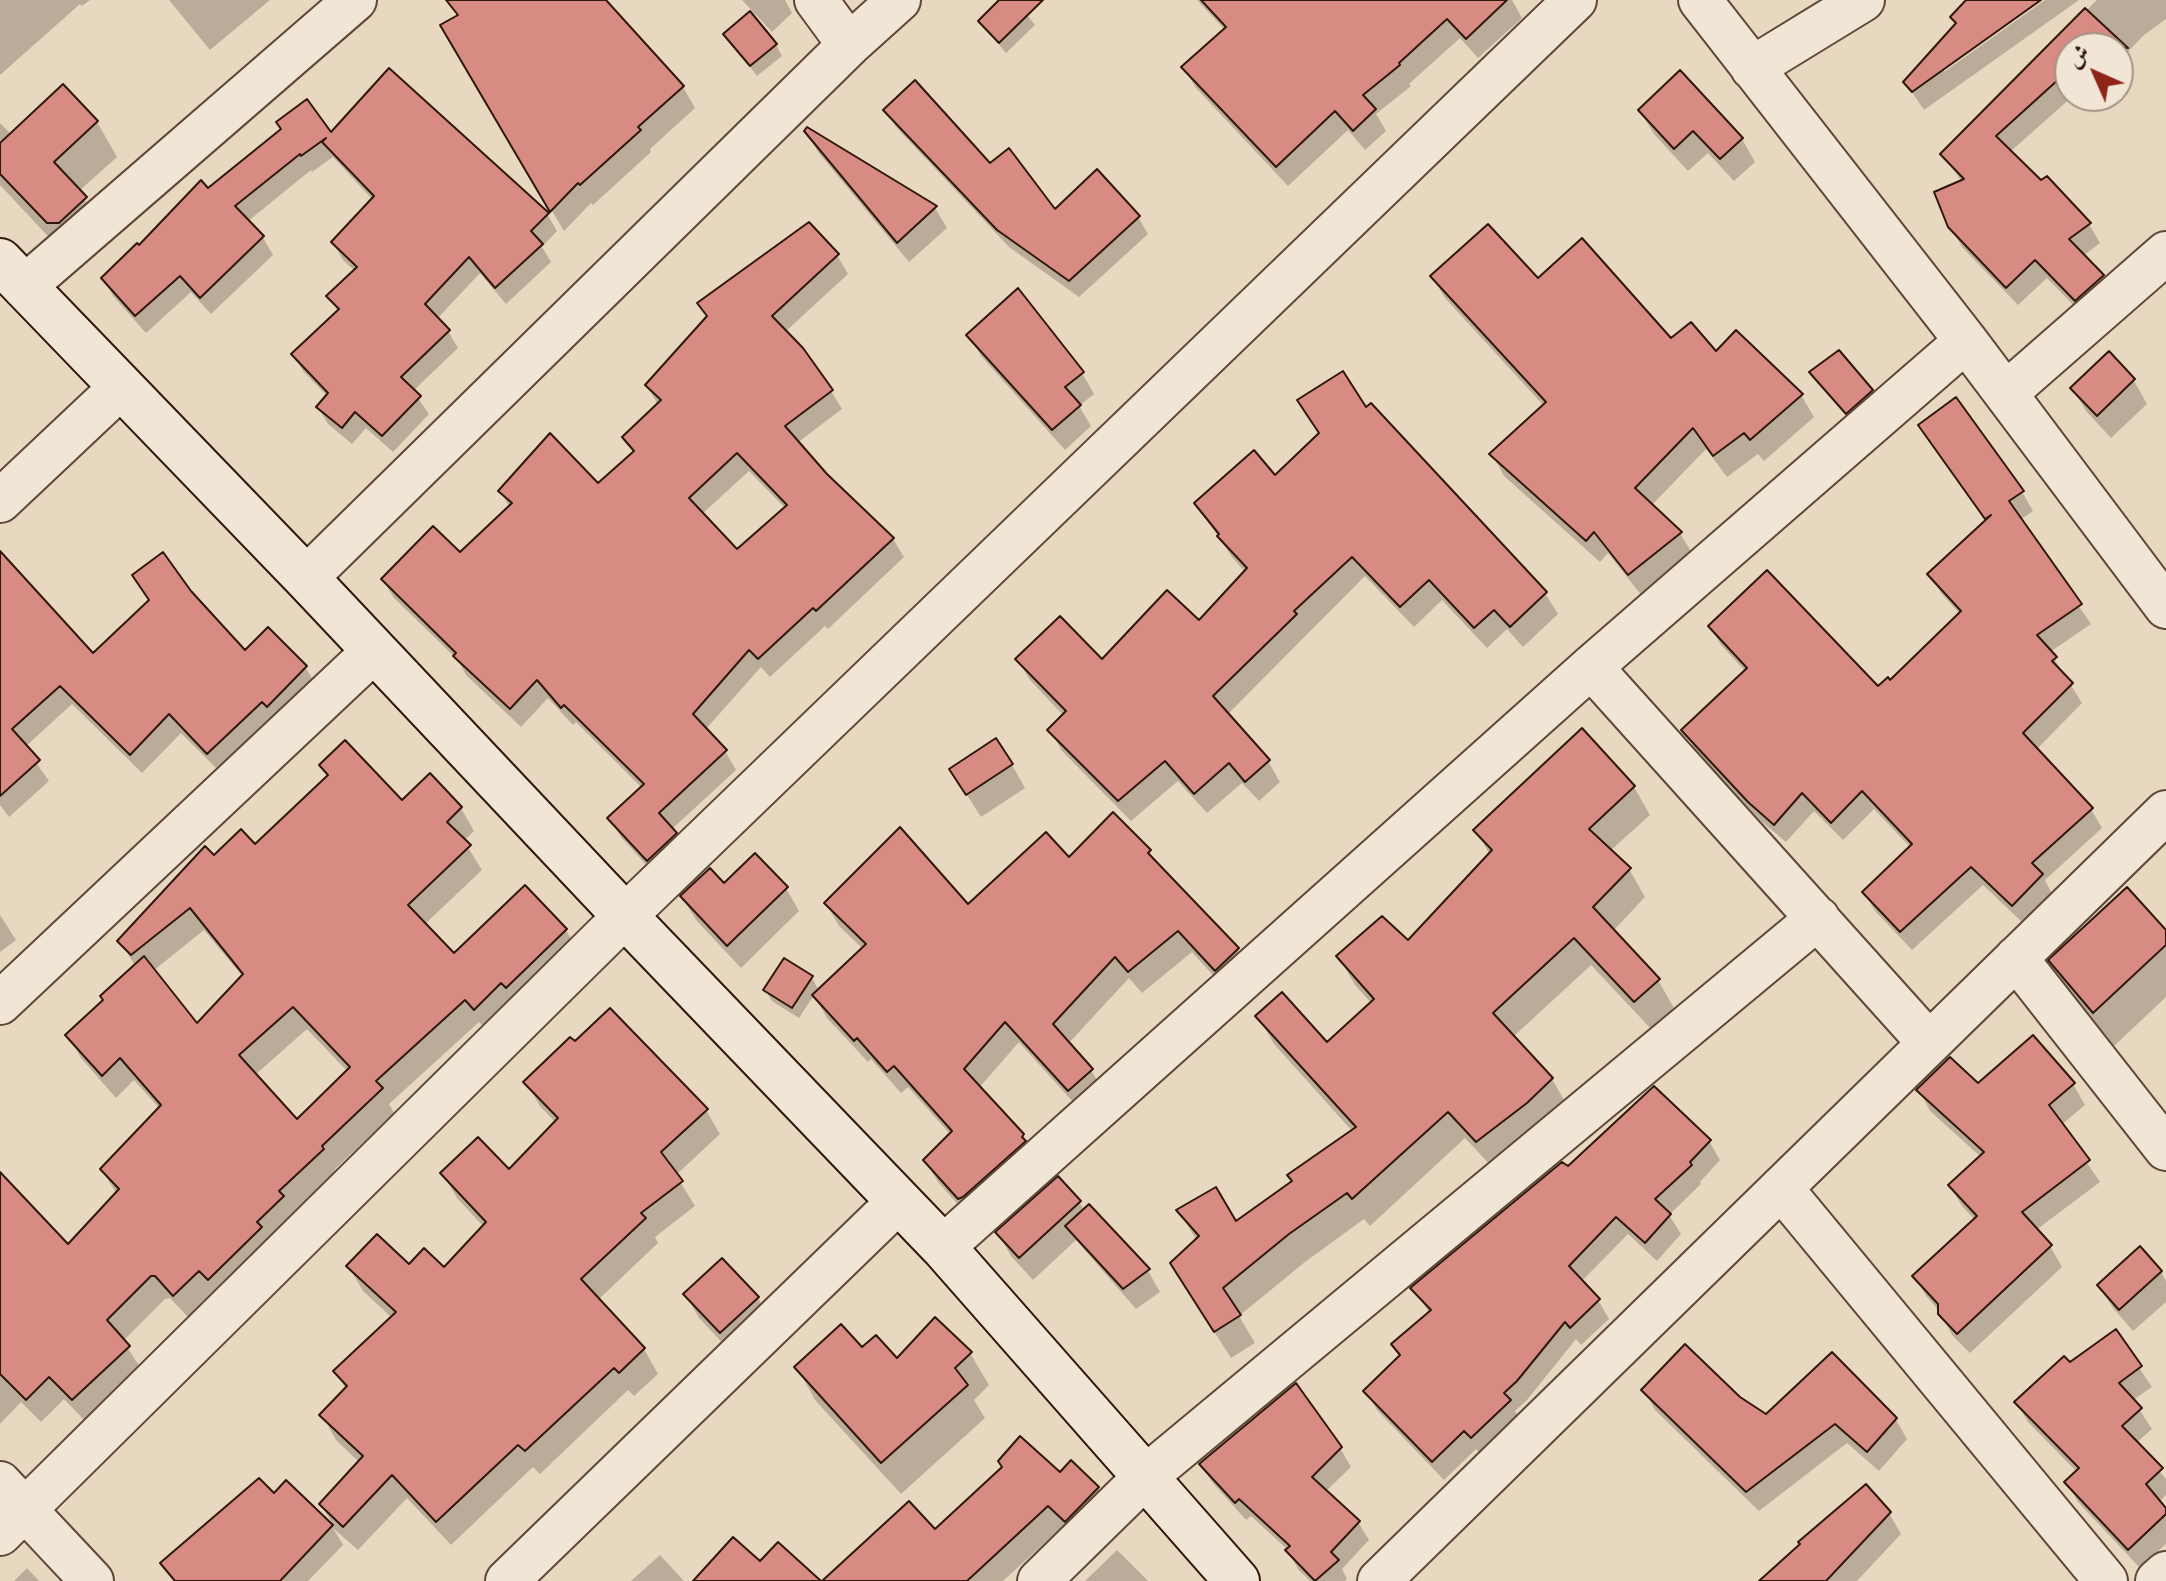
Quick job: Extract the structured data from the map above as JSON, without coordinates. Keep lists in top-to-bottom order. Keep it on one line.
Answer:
{"north":"top left"}
